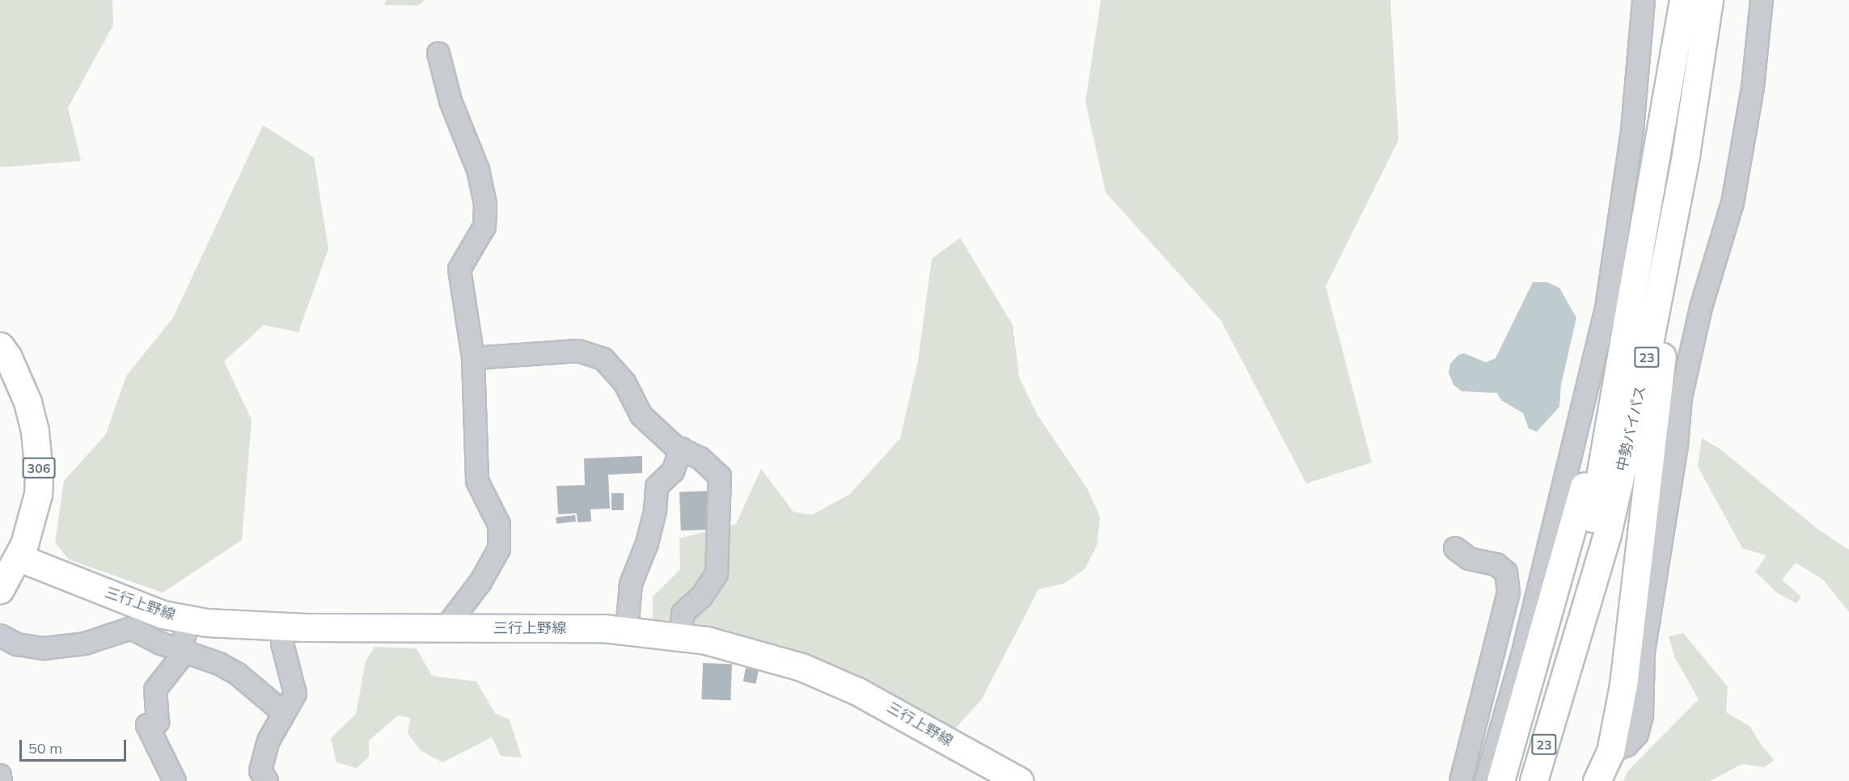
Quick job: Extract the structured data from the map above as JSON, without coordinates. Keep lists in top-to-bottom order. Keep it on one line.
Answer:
{"streets":{"main road":["23","中勢バイパス","306","三行上野線"]},"crossings":[["306","三行上野線"]],"scale_bar":"50 m"}
